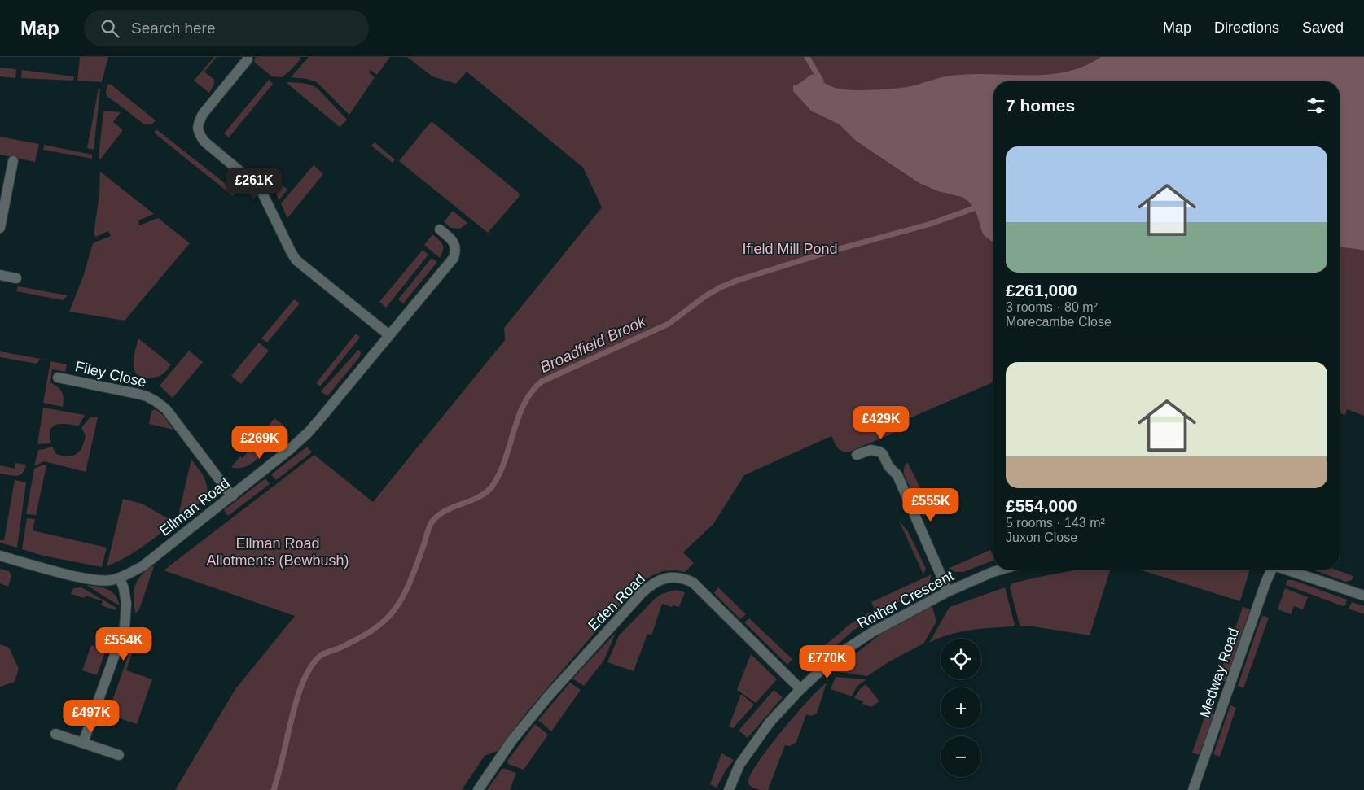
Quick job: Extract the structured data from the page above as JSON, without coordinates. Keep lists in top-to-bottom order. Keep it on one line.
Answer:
{"streets":{"street":["Filey Close","Ellman Road","Rother Crescent","Eden Road","Medway Road"]},"crossings":[["Filey Close","Ellman Road"],["Rother Crescent","Eden Road"]],"water":["Broadfield Brook"],"parks":["Ifield Mill Pond","Ellman Road Allotments (Bewbush)"],"page":{"header":"Map","search":"Search here","nav":["Map","Directions","Saved"],"heading":"7 homes","list":[{"name":"£261,000","note":"3 rooms · 80 m² · Morecambe Close"},{"name":"£554,000","note":"5 rooms · 143 m² · Juxon Close"}],"price":["£261K","£429K","£269K","£555K","£554K","£770K","£497K"],"map_buttons":["+","−"]}}
